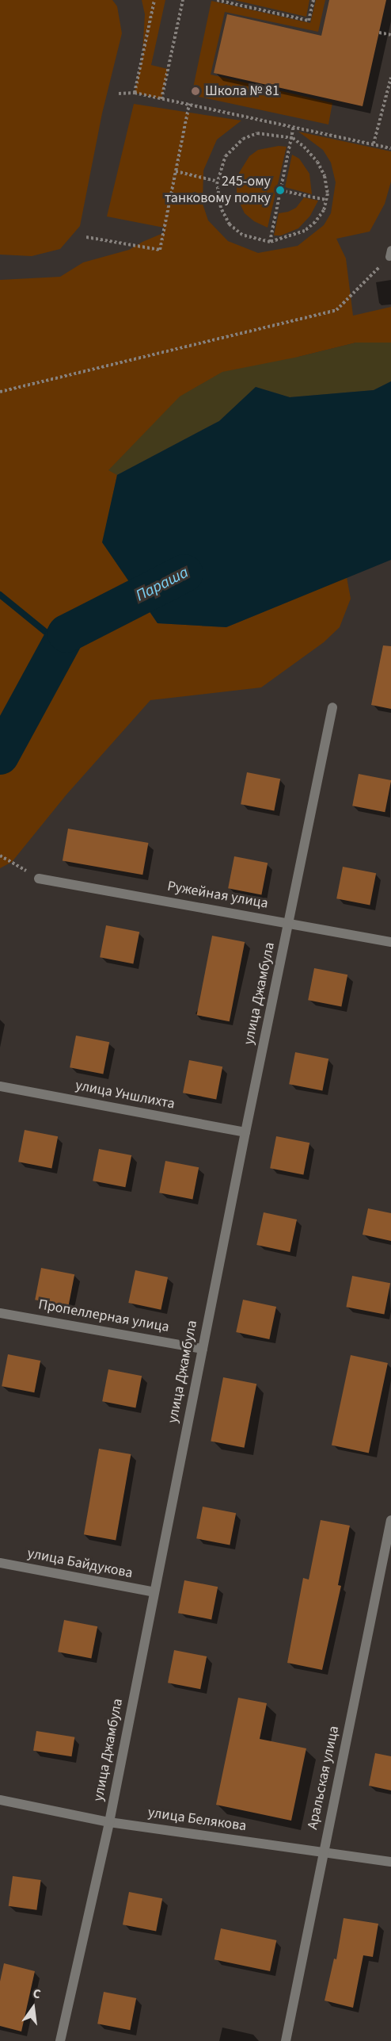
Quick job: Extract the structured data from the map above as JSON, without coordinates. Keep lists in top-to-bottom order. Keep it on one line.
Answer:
{"streets":{"street":["Ружейная улица","улица Джамбула","улица Уншлихта","Пропеллерная улица","улица Байдукова","Аральская улица","улица Белякова"]},"crossings":[["Ружейная улица","улица Джамбула"],["улица Джамбула","улица Уншлихта"],["улица Джамбула","Пропеллерная улица"],["улица Джамбула","улица Байдукова"],["улица Джамбула","улица Белякова"],["Аральская улица","улица Белякова"]],"water":["Параша"],"places":["Школа № 81","245-ому танковому полку"],"north":"top"}
